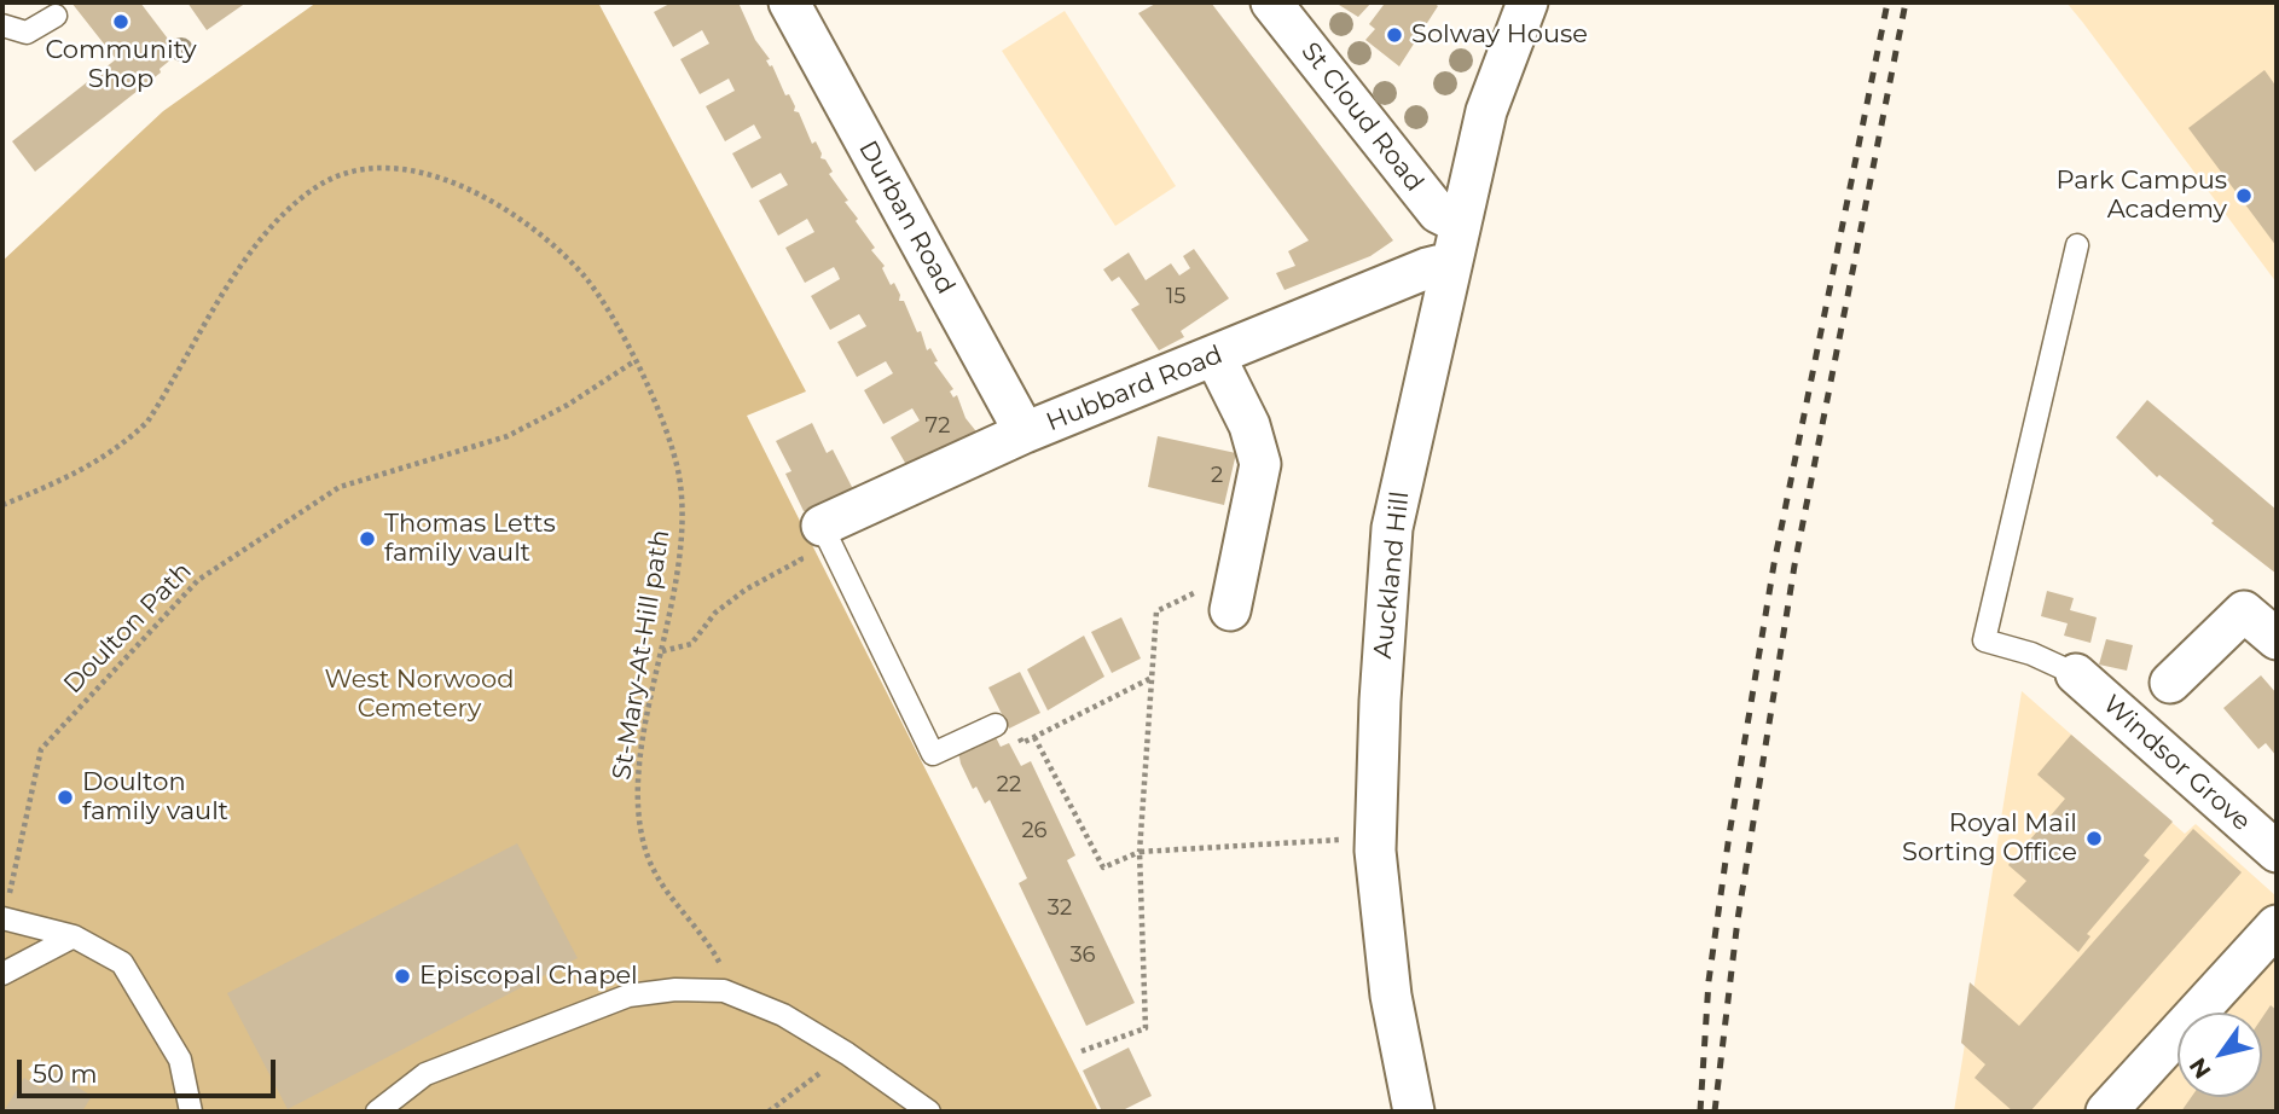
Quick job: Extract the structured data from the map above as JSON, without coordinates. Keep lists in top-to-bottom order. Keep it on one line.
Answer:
{"streets":{"street":["St Cloud Road","Durban Road","Hubbard Road","Auckland Hill","Windsor Grove"],"path":["Doulton Path","St-Mary-At-Hill path"]},"crossings":[["St Cloud Road","Auckland Hill"],["Durban Road","Hubbard Road"],["Hubbard Road","Auckland Hill"],["Doulton Path","St-Mary-At-Hill path"]],"parks":["West Norwood Cemetery"],"places":["Community Shop","Solway House","Park Campus Academy","Thomas Letts family vault","Doulton family vault","Royal Mail Sorting Office","Episcopal Chapel"],"house_numbers":["15","72","2","22","26","32","36"],"scale_bar":"50 m","north":"bottom left"}
